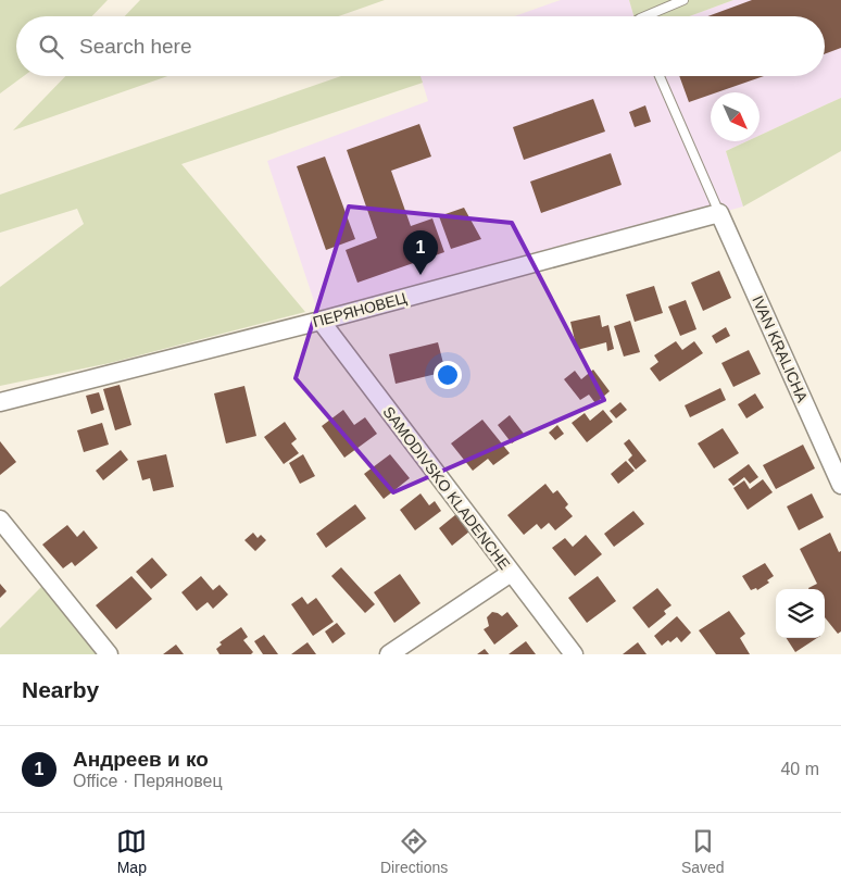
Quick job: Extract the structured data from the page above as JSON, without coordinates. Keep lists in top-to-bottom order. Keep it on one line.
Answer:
{"streets":{"street":["ПЕРЯНОВЕЦ","IVAN KRALICHA","SAMODIVSKO KLADENCHE"]},"crossings":[["ПЕРЯНОВЕЦ","IVAN KRALICHA"],["ПЕРЯНОВЕЦ","SAMODIVSKO KLADENCHE"]],"north":"bottom right","page":{"search":"Search here","pins":"1","heading":"Nearby","list":[{"mark":"1","name":"Андреев и ко","note":"Office · Перяновец","value":"40 m"}],"nav":["Map","Directions","Saved"]}}
